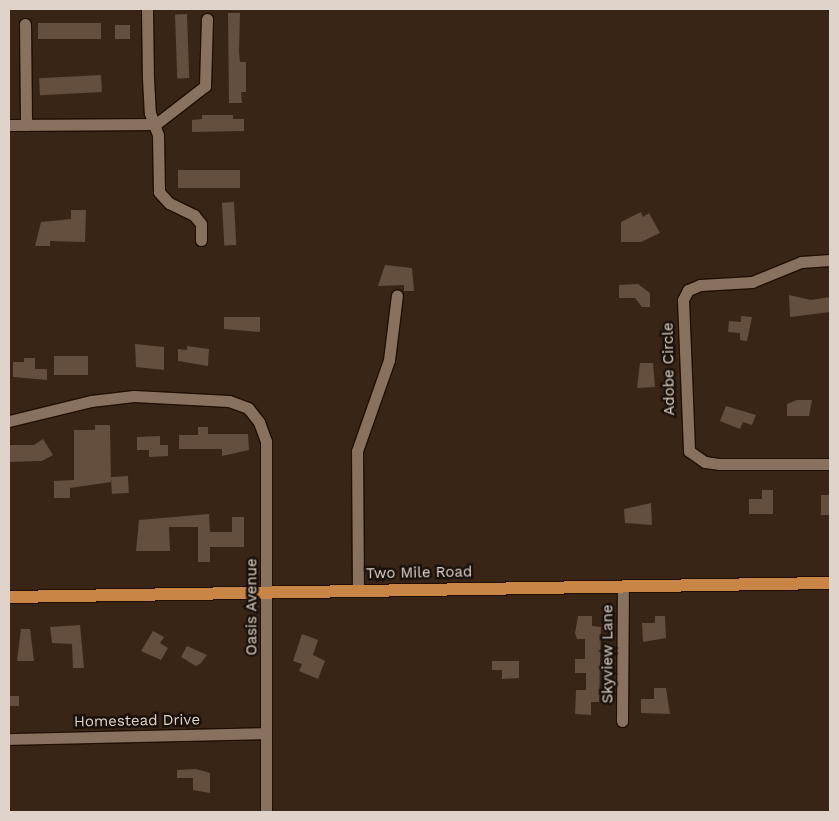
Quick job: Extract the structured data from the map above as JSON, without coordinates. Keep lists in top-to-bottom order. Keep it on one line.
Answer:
{"streets":{"main road":["Two Mile Road"],"street":["Adobe Circle","Oasis Avenue","Skyview Lane","Homestead Drive"]},"crossings":[["Two Mile Road","Oasis Avenue"],["Two Mile Road","Skyview Lane"],["Oasis Avenue","Homestead Drive"]]}
